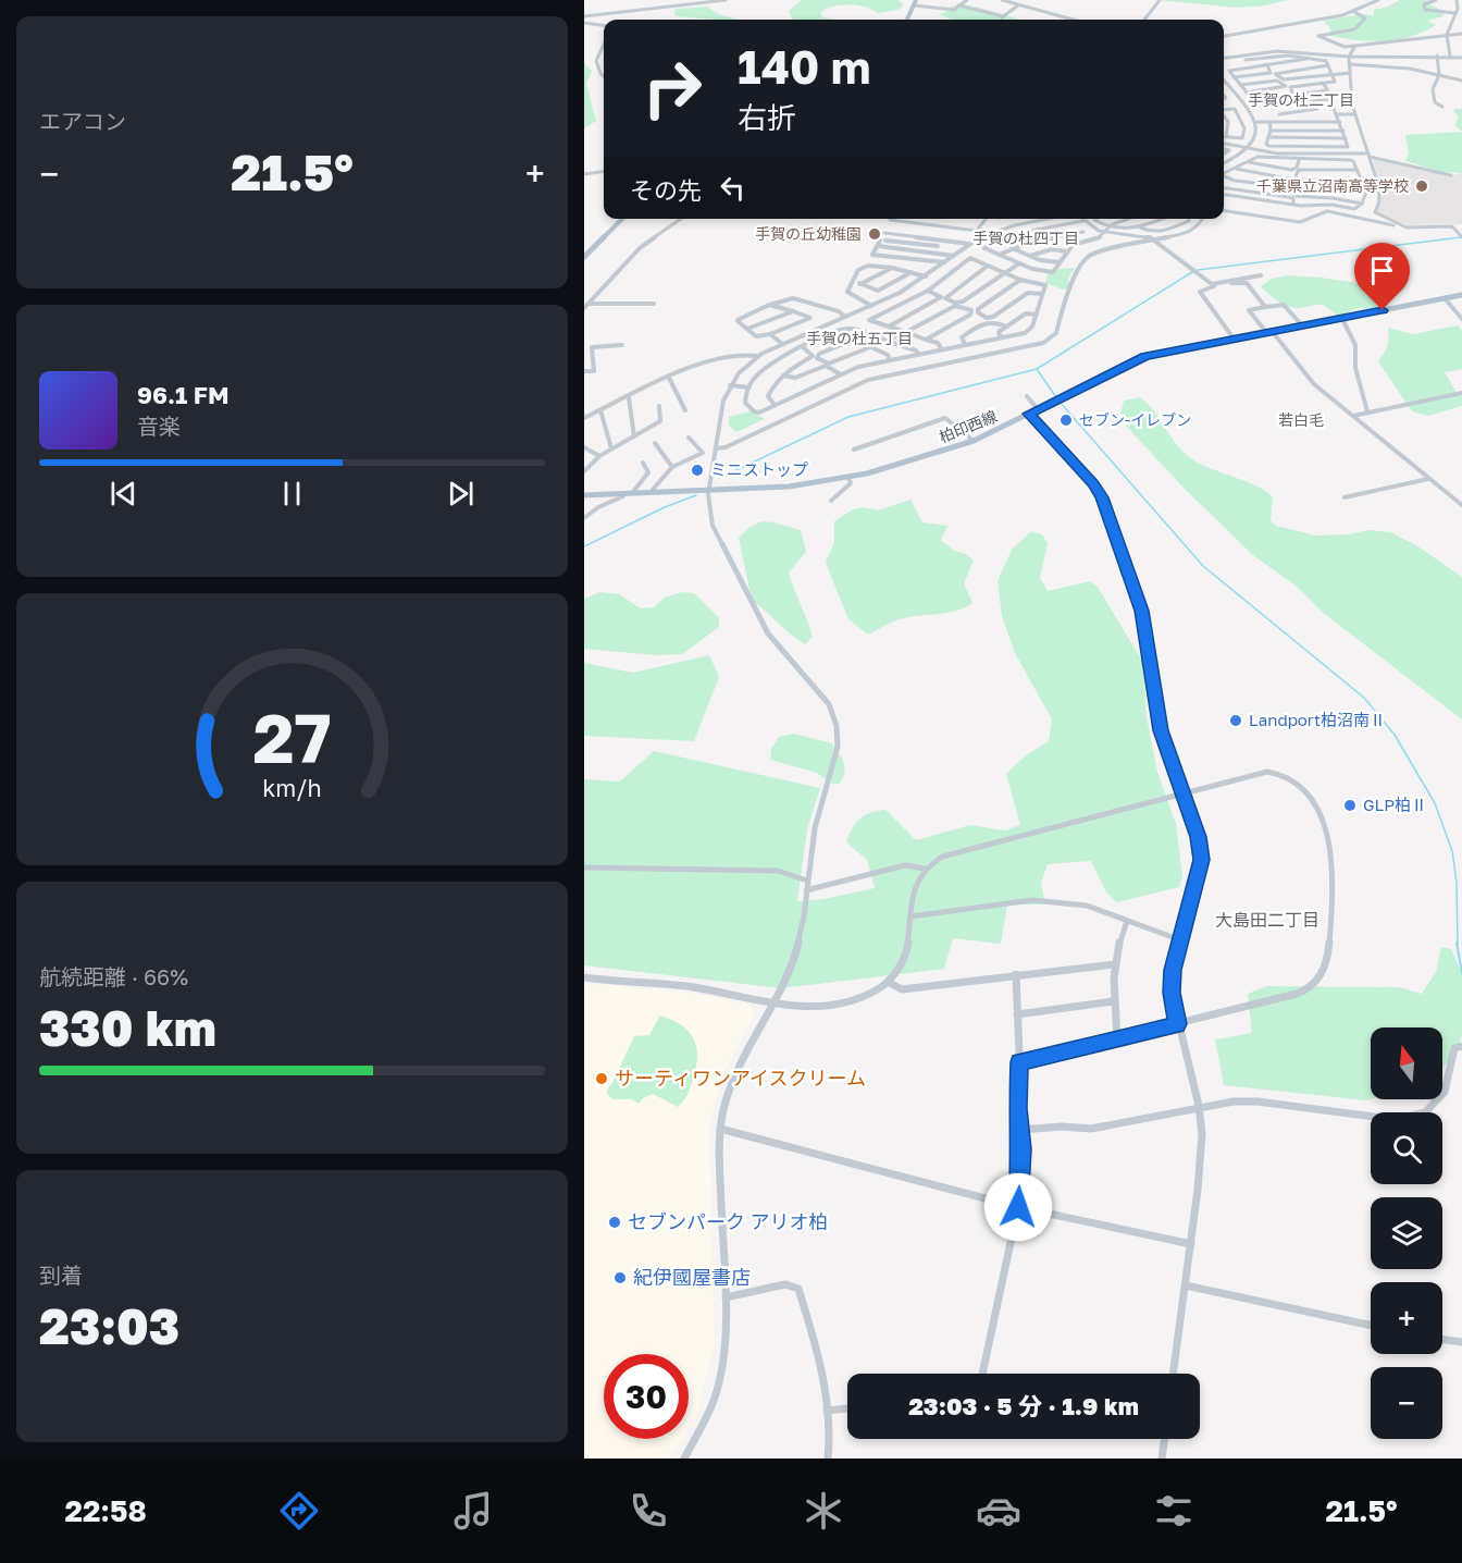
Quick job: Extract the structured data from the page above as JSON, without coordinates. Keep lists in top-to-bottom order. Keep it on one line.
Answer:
{"streets":{"main road":["柏印西線"]},"districts":["手賀の杜二丁目","手賀の杜四丁目","手賀の杜五丁目","若白毛","大島田二丁目"],"places":["千葉県立沼南高等学校","手賀の丘幼稚園","セブン-イレブン","ミニストップ","Landport柏沼南Ⅱ","GLP柏Ⅱ","サーティワンアイスクリーム","セブンパーク アリオ柏","紀伊國屋書店"],"north":"top","page":{"tile":["エアコン",["航続距離 · 66%","330 km"],["到着","23:03"]],"turn":["140 m","右折"],"heat":["−","21.5°","+"],"then":"その先","song":["96.1 FM","音楽"],"map_buttons":["+","−"],"limit":"30","trip":"23:03 · 5 分 · 1.9 km","tabs":["22:58","21.5°"],"gauge":["27","km/h"]}}
